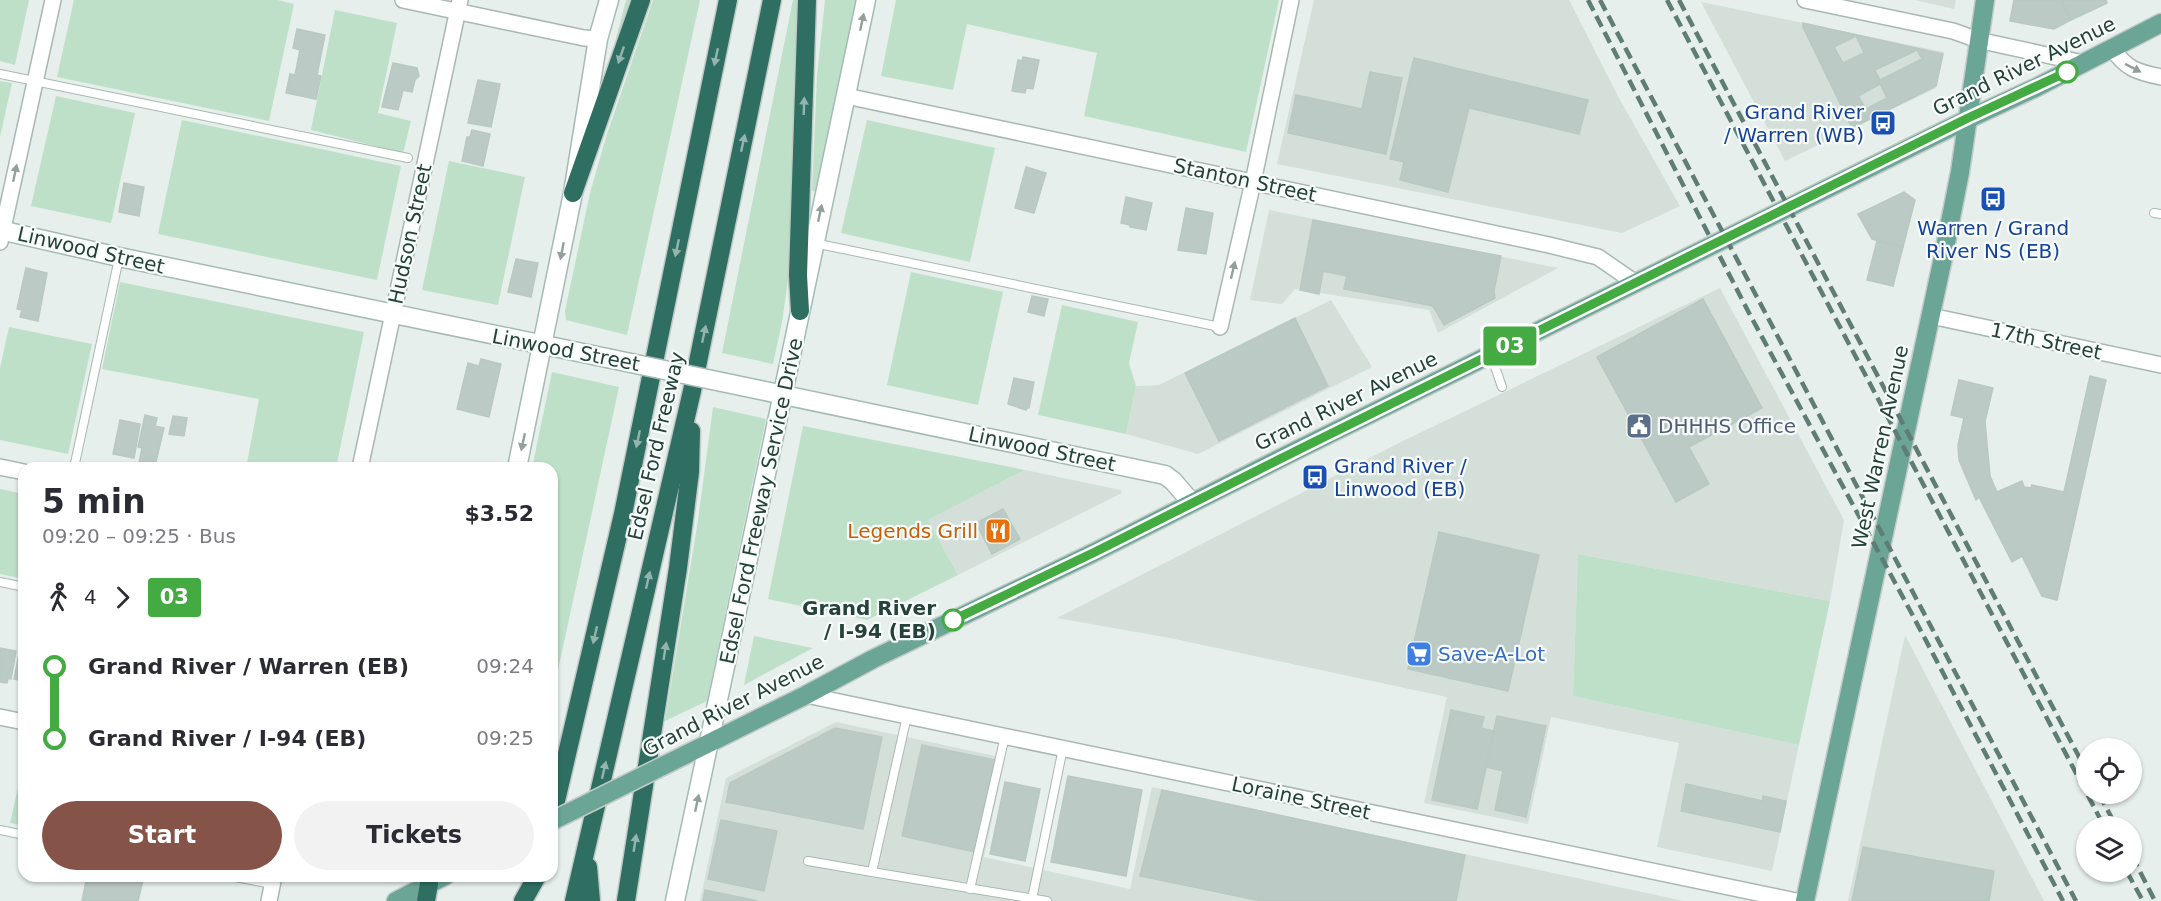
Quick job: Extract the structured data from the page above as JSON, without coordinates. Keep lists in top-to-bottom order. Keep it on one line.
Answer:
{"streets":{"highway":["Edsel Ford Freeway"],"main road":["Grand River Avenue","West Warren Avenue"],"street":["Stanton Street","Hudson Street","Linwood Street","17th Street","Edsel Ford Freeway Service Drive","Loraine Street"]},"crossings":[["Grand River Avenue","Stanton Street"],["Grand River Avenue","Linwood Street"],["Grand River Avenue","West Warren Avenue"],["Grand River Avenue","Edsel Ford Freeway Service Drive"],["Grand River Avenue","Loraine Street"],["Stanton Street","Edsel Ford Freeway Service Drive"],["Hudson Street","Linwood Street"],["Linwood Street","Edsel Ford Freeway Service Drive"],["17th Street","West Warren Avenue"]],"one_way":["Edsel Ford Freeway Service Drive"],"places":{"bus stop":["Grand River / Warren (WB)","Warren / Grand River NS (EB)","Grand River / Linwood (EB)"],"public building":["DHHHS Office"],"restaurant":["Legends Grill"],"other":["Grand River / I-94 (EB)"],"supermarket":["Save-A-Lot"]},"lines":["bus line 03"],"page":{"on_map":"03","heading":["5 min","09:20 – 09:25 · Bus","$3.52"],"legs":["4","03"],"list":[{"name":"Grand River / Warren (EB)","value":"09:24"},{"name":"Grand River / I-94 (EB)","value":"09:25"}],"buttons":["Start","Tickets"]}}
